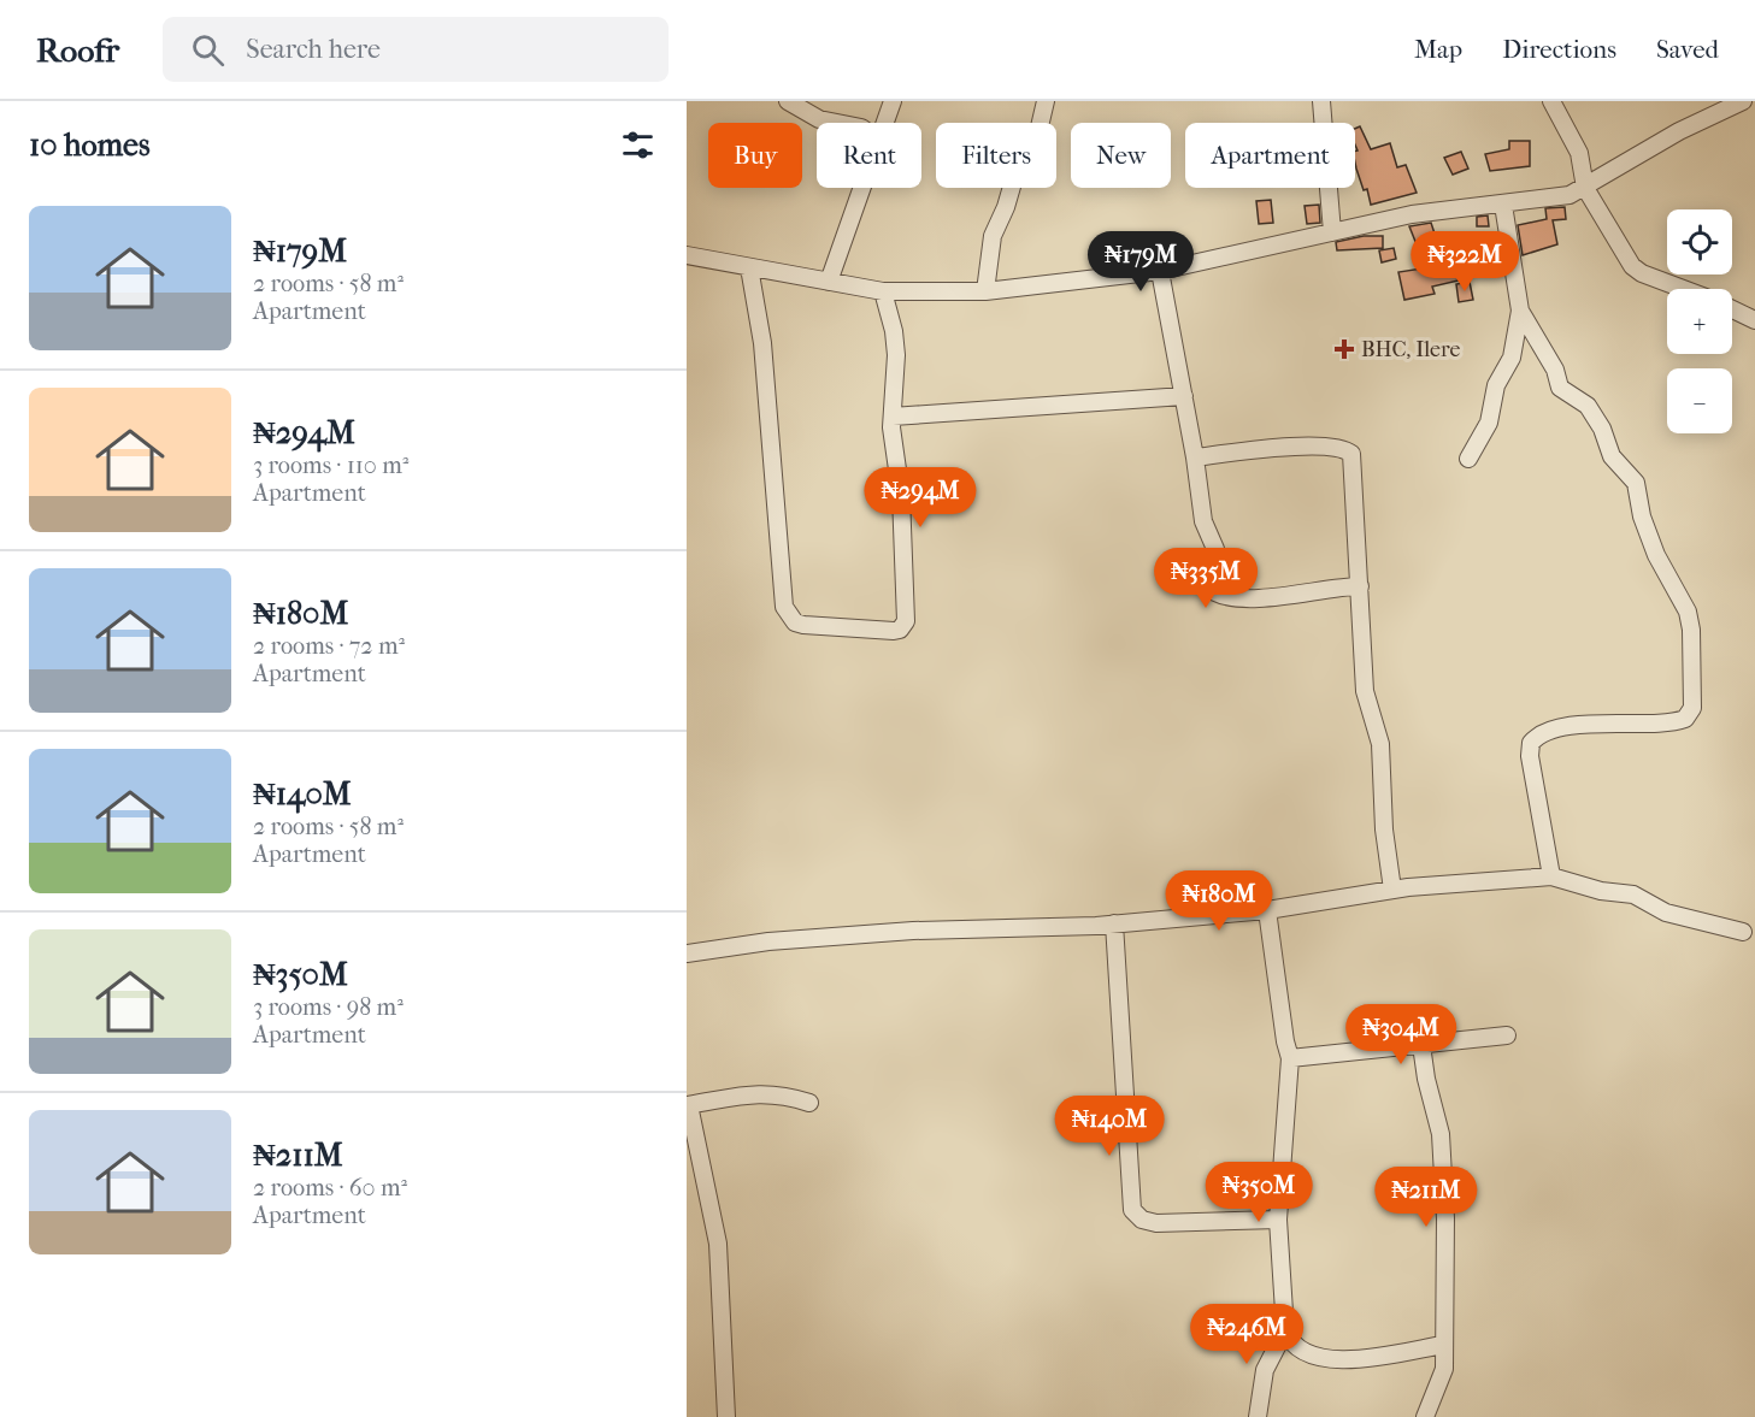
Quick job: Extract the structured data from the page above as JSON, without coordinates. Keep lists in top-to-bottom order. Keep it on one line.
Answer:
{"places":{"health":["BHC, Ilere"]},"page":{"header":"Roofr","search":"Search here","nav":["Map","Directions","Saved"],"heading":"10 homes","chip":["Buy","Rent","Filters","New","Apartment"],"list":[{"name":"₦179M","note":"2 rooms · 58 m² · Apartment"},{"name":"₦294M","note":"3 rooms · 110 m² · Apartment"},{"name":"₦180M","note":"2 rooms · 72 m² · Apartment"},{"name":"₦140M","note":"2 rooms · 58 m² · Apartment"},{"name":"₦350M","note":"3 rooms · 98 m² · Apartment"},{"name":"₦211M","note":"2 rooms · 60 m² · Apartment"}],"map_buttons":["+","−"],"price":["₦179M","₦322M","₦294M","₦335M","₦180M","₦304M","₦140M","₦350M","₦211M","₦246M"]}}
